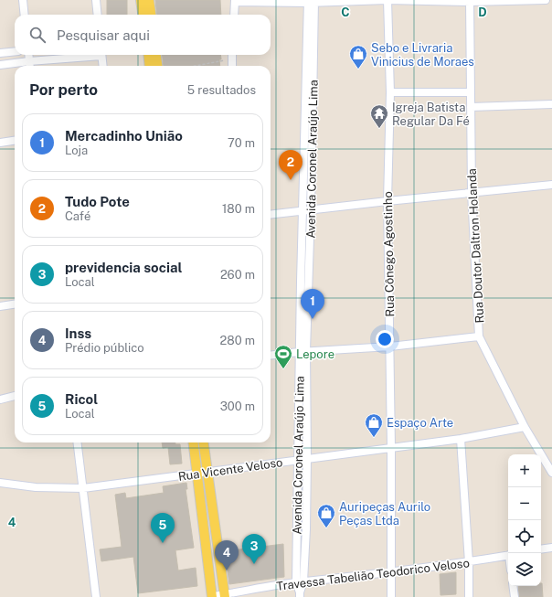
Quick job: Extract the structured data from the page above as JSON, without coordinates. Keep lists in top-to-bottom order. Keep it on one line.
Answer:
{"streets":{"street":["Avenida Coronel Araújo Lima","Rua Doutor Daltron Holanda","Rua Cônego Agostinho","Rua Vicente Veloso","Travessa Tabelião Teodorico Veloso"]},"crossings":[["Avenida Coronel Araújo Lima","Rua Vicente Veloso"],["Avenida Coronel Araújo Lima","Travessa Tabelião Teodorico Veloso"],["Rua Doutor Daltron Holanda","Rua Vicente Veloso"],["Rua Cônego Agostinho","Rua Vicente Veloso"],["Rua Cônego Agostinho","Travessa Tabelião Teodorico Veloso"]],"places":{"shop":["Sebo e Livraria Vinicius de Moraes","Espaço Arte","Auripeças Aurilo Peças Ltda"],"temple":["Igreja Batista Regular Da Fé"],"sports":["Lepore"]},"page":{"search":"Pesquisar aqui","heading":["Por perto","5 resultados"],"list":[{"mark":"1","name":"Mercadinho União","note":"Loja","value":"70 m"},{"mark":"2","name":"Tudo Pote","note":"Café","value":"180 m"},{"mark":"3","name":"previdencia social","note":"Local","value":"260 m"},{"mark":"4","name":"Inss","note":"Prédio público","value":"280 m"},{"mark":"5","name":"Ricol","note":"Local","value":"300 m"}],"pins":["2","1","5","3","4"],"map_buttons":["+","−"]},"grid":{"columns":["C","D"],"rows":["4"]}}
